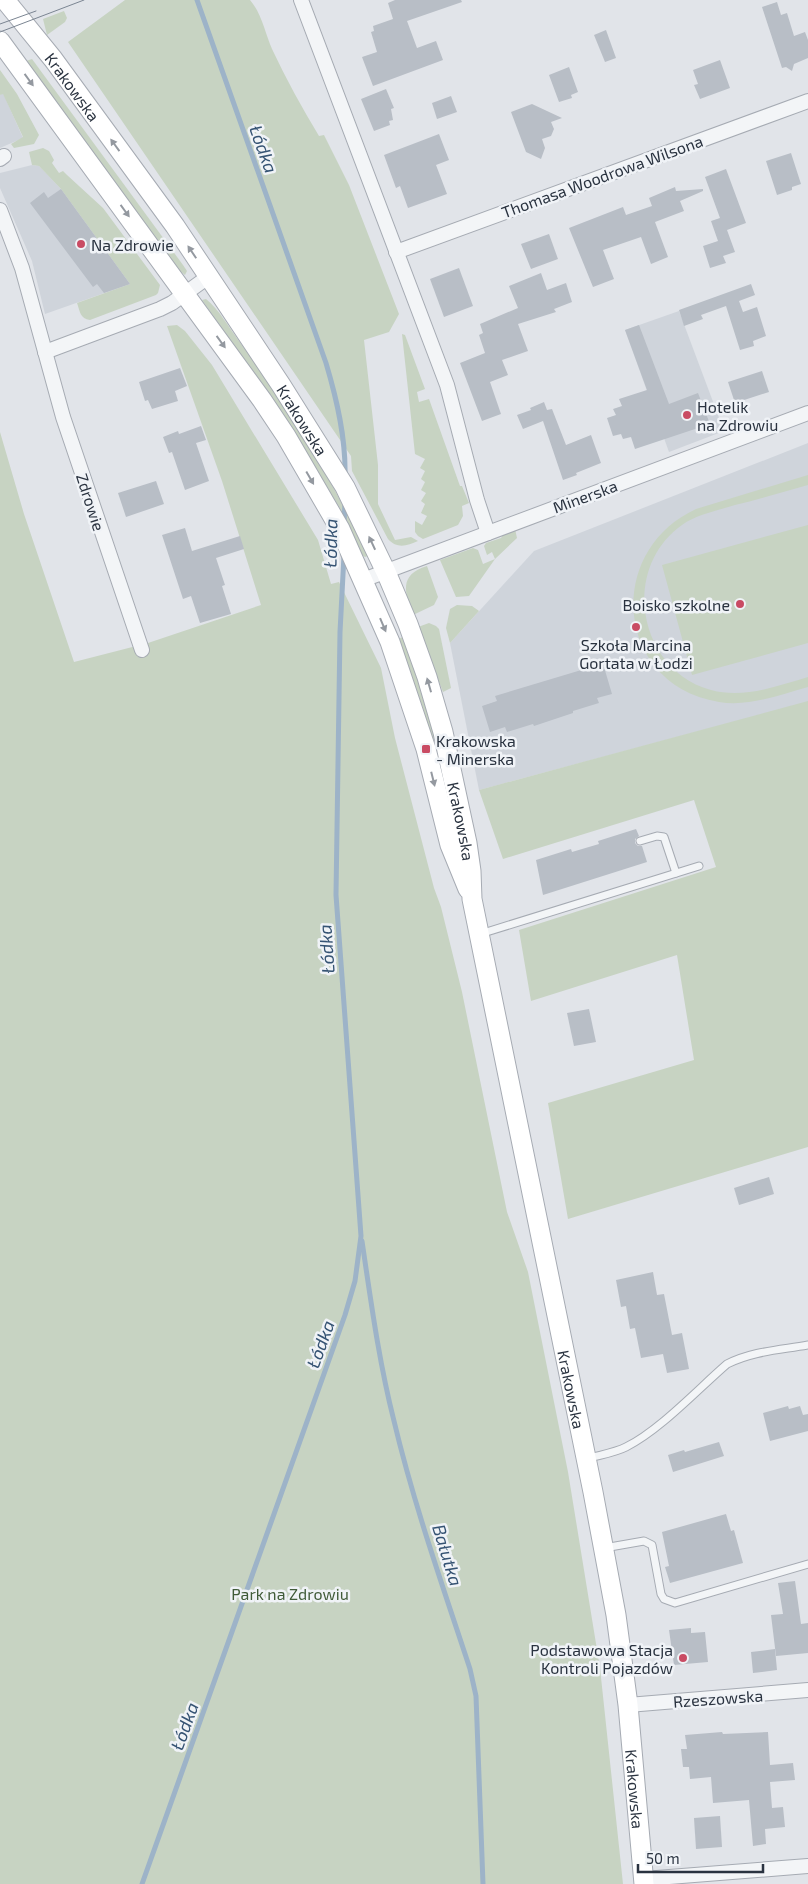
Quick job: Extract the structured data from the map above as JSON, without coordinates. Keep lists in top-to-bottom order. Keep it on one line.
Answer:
{"streets":{"main road":["Krakowska"],"street":["Thomasa Woodrowa Wilsona","Minerska","Zdrowie","Rzeszowska"]},"crossings":[["Krakowska","Minerska"],["Krakowska","Rzeszowska"]],"water":["Łódka","Bałutka"],"parks":["Park na Zdrowiu"],"places":{"other":["Na Zdrowie","Hotelik na Zdrowiu","Boisko szkolne","Szkoła Marcina Gortata w Łodzi","Podstawowa Stacja Kontroli Pojazdów"],"transit":["Krakowska - Minerska"]},"scale_bar":"50 m"}
